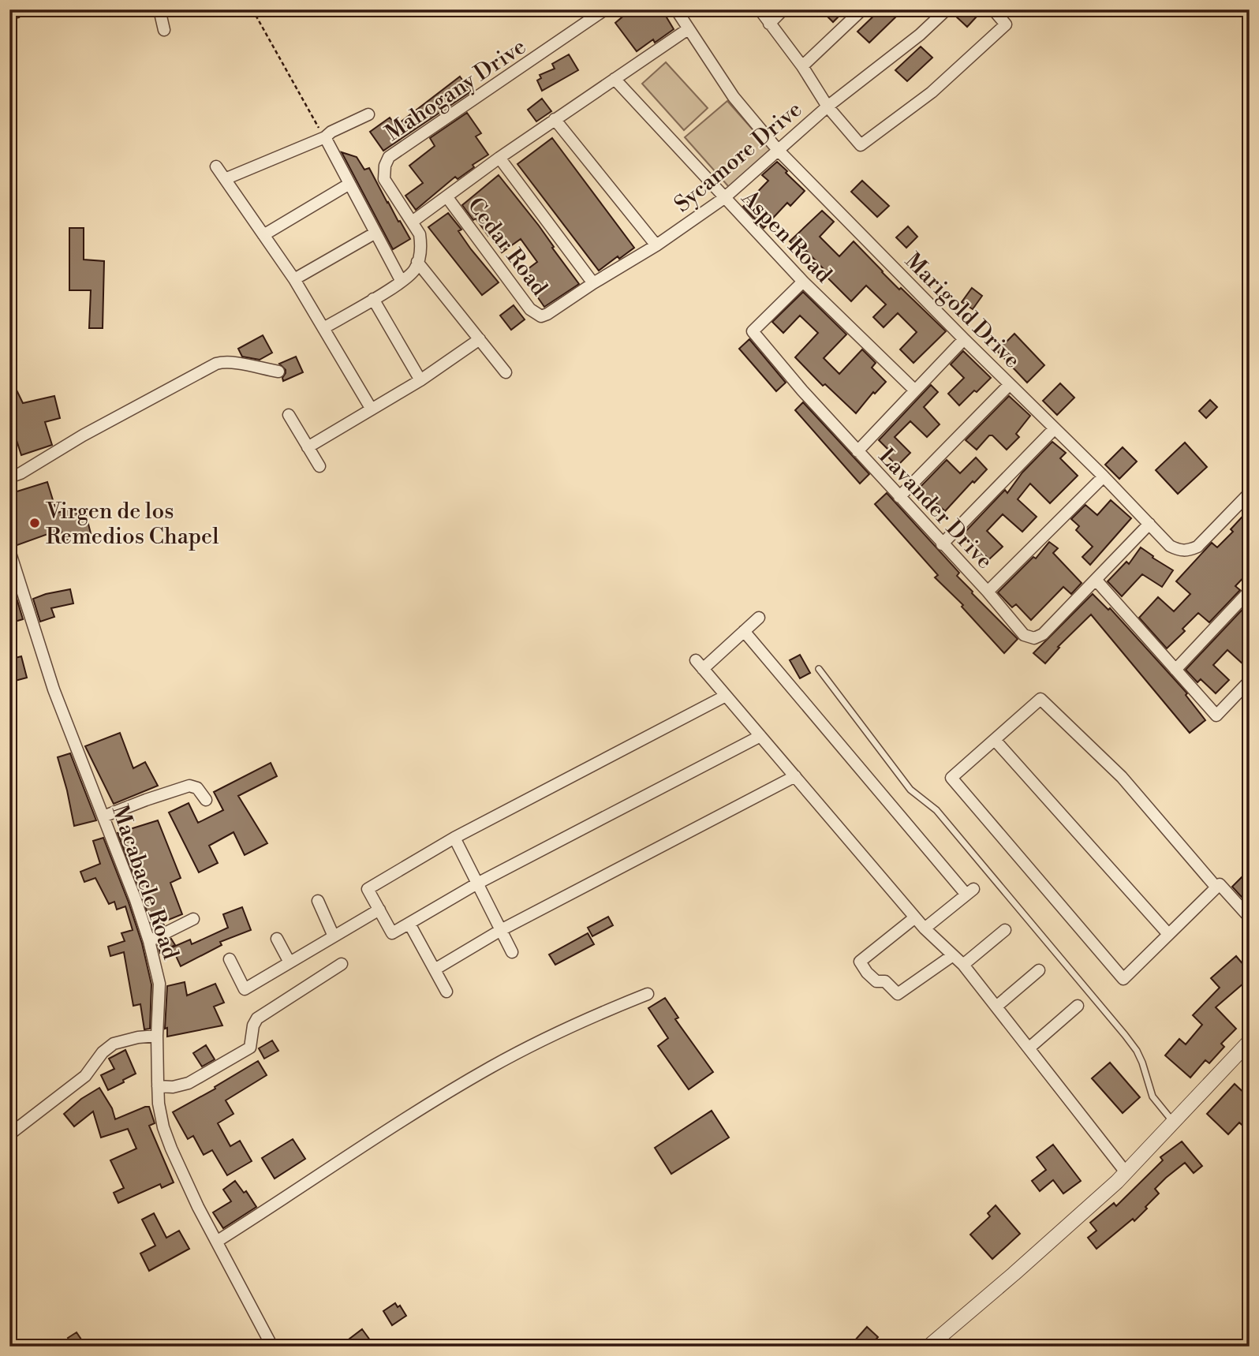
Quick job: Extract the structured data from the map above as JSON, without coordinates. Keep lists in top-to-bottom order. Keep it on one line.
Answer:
{"streets":{"street":["Mahogany Drive","Sycamore Drive","Aspen Road","Cedar Road","Marigold Drive","Lavander Drive","Macabacle Road"]},"crossings":[["Sycamore Drive","Aspen Road"],["Sycamore Drive","Cedar Road"],["Sycamore Drive","Marigold Drive"],["Aspen Road","Lavander Drive"],["Marigold Drive","Lavander Drive"]],"places":["Virgen de los Remedios Chapel"]}
